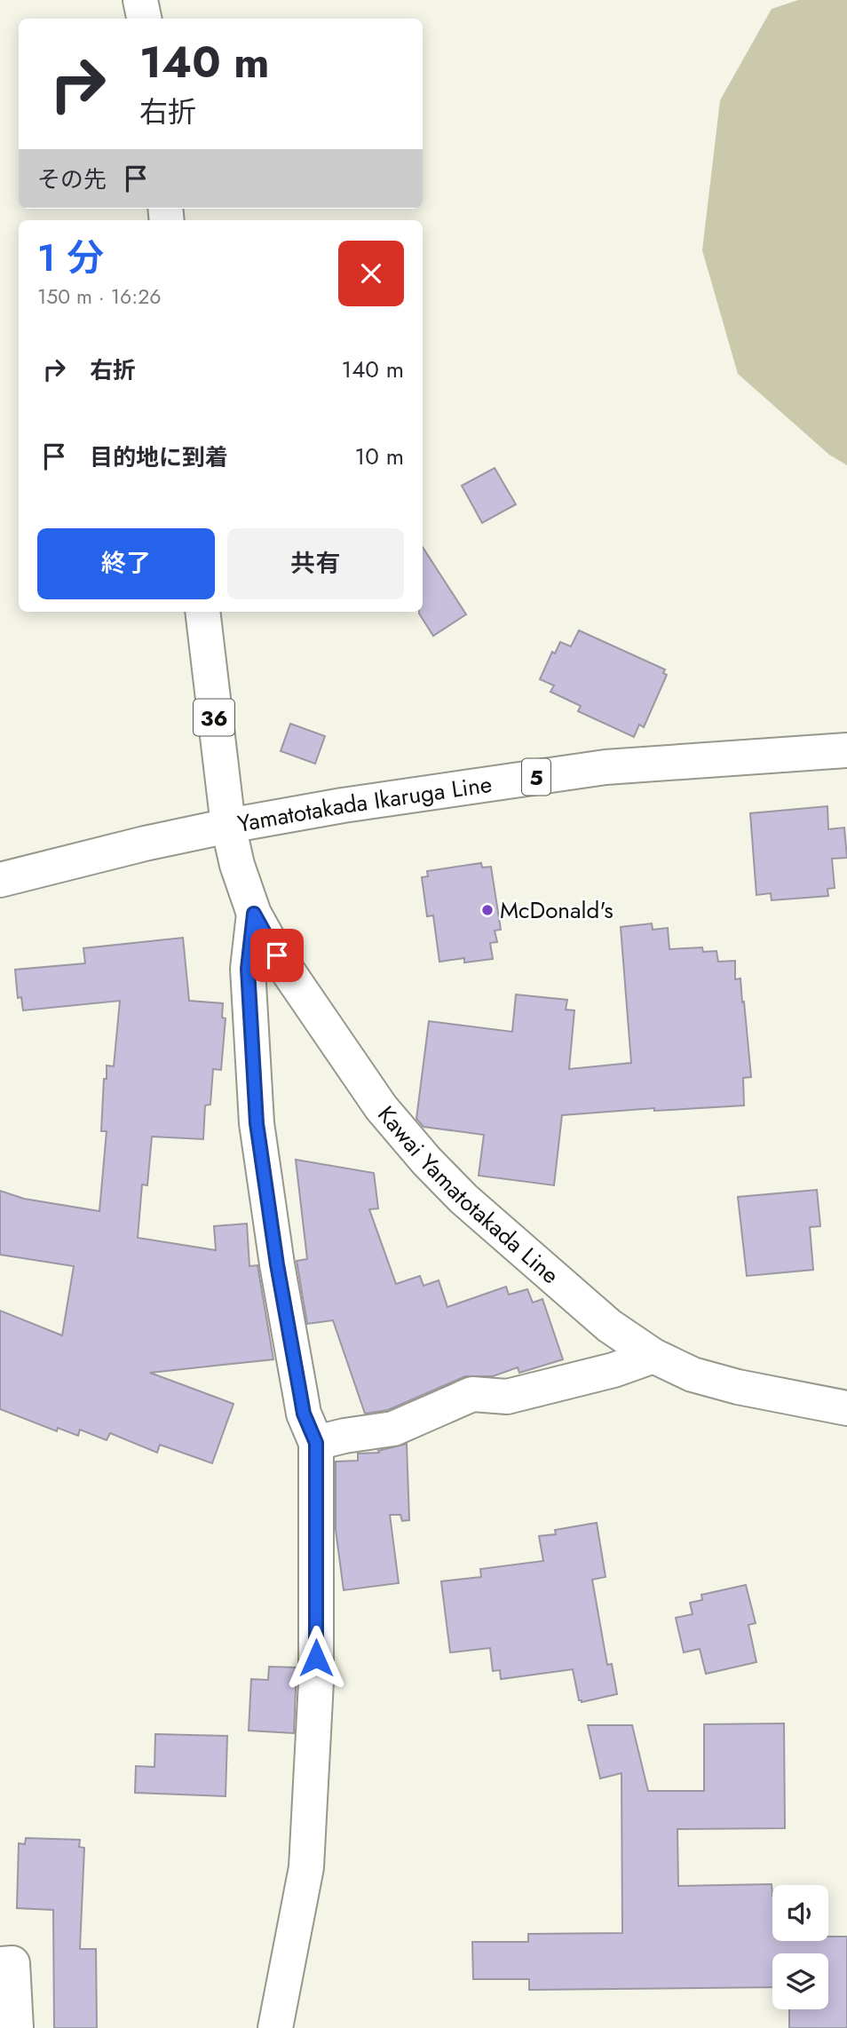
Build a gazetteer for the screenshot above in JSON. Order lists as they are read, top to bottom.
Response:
{
  "streets": {
    "main road": [
      "36",
      "5",
      "Yamatotakada Ikaruga Line",
      "Kawai Yamatotakada Line"
    ]
  },
  "crossings": [
    ["36", "Yamatotakada Ikaruga Line"],
    ["36", "Kawai Yamatotakada Line"],
    ["Yamatotakada Ikaruga Line", "Kawai Yamatotakada Line"]
  ],
  "places": ["McDonald's"],
  "page": {
    "turn": ["140 m", "右折"],
    "then": "その先",
    "heading": ["1 分", "150 m · 16:26"],
    "list": [
      {
        "name": "右折",
        "value": "140 m"
      },
      {
        "name": "目的地に到着",
        "value": "10 m"
      }
    ],
    "buttons": ["終了", "共有"]
  }
}
